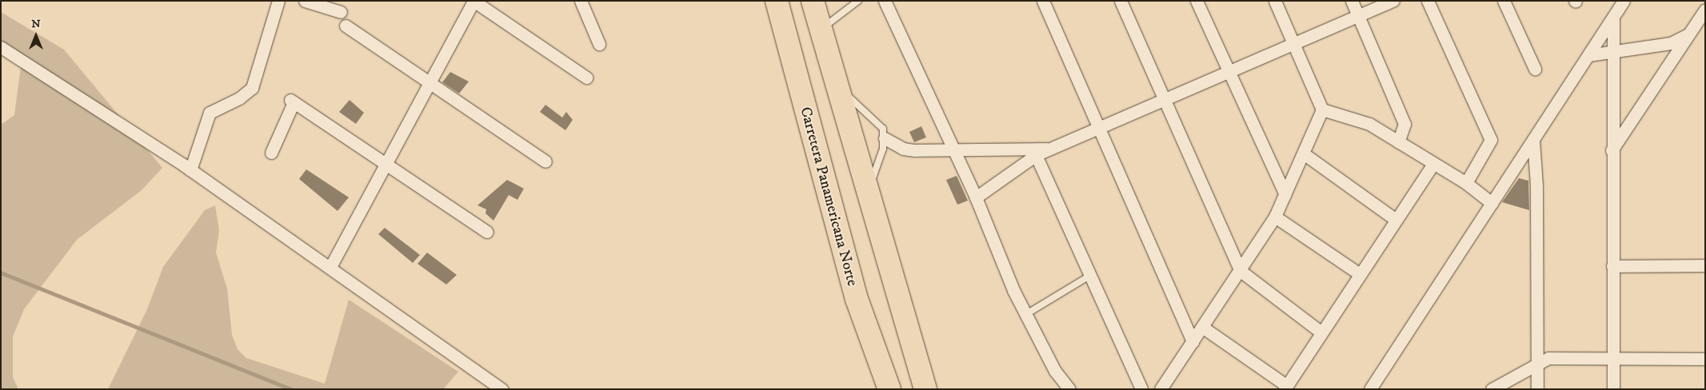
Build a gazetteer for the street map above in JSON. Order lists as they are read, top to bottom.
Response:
{
  "streets": {
    "highway": ["Carretera Panamericana Norte"]
  },
  "north": "top"
}
